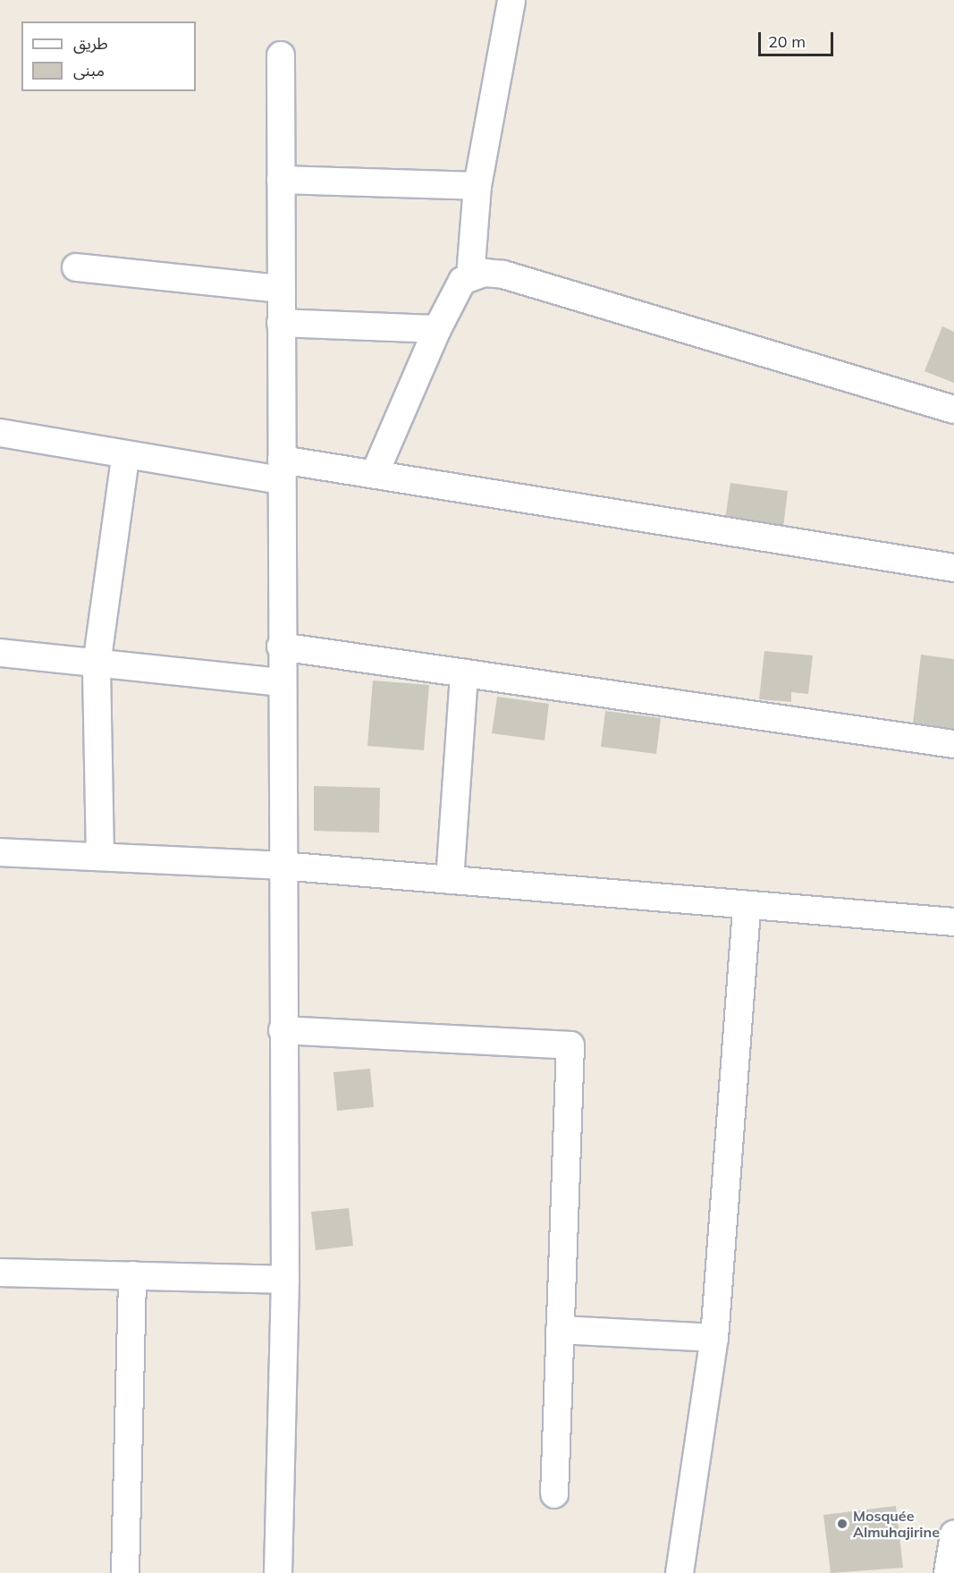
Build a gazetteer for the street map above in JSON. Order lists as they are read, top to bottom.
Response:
{
  "places": ["Mosquée Almuhajirine"],
  "legend": ["طريق", "مبنى"],
  "scale_bar": "20 m"
}
